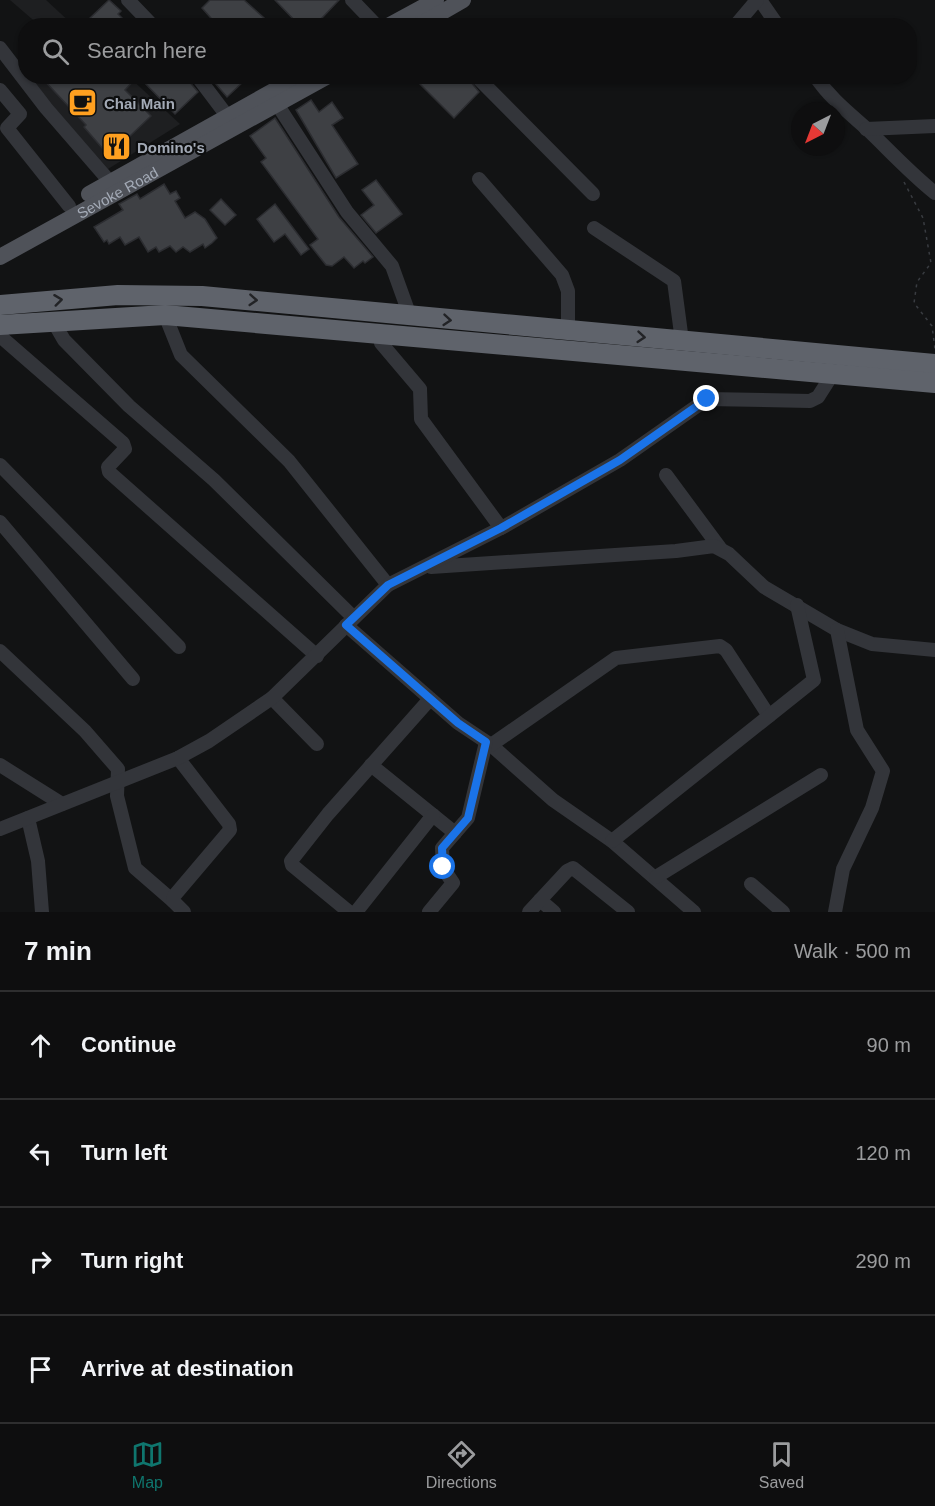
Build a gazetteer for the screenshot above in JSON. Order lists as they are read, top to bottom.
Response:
{
  "streets": {
    "main road": ["Sevoke Road"]
  },
  "places": {
    "cafe": ["Chai Main"],
    "restaurant": ["Domino's"]
  },
  "north": "bottom left",
  "page": {
    "search": "Search here",
    "heading": ["7 min", "Walk · 500 m"],
    "list": [
      ["Continue", "90 m"],
      ["Turn left", "120 m"],
      ["Turn right", "290 m"],
      "Arrive at destination"
    ],
    "nav": ["Map", "Directions", "Saved"]
  }
}
